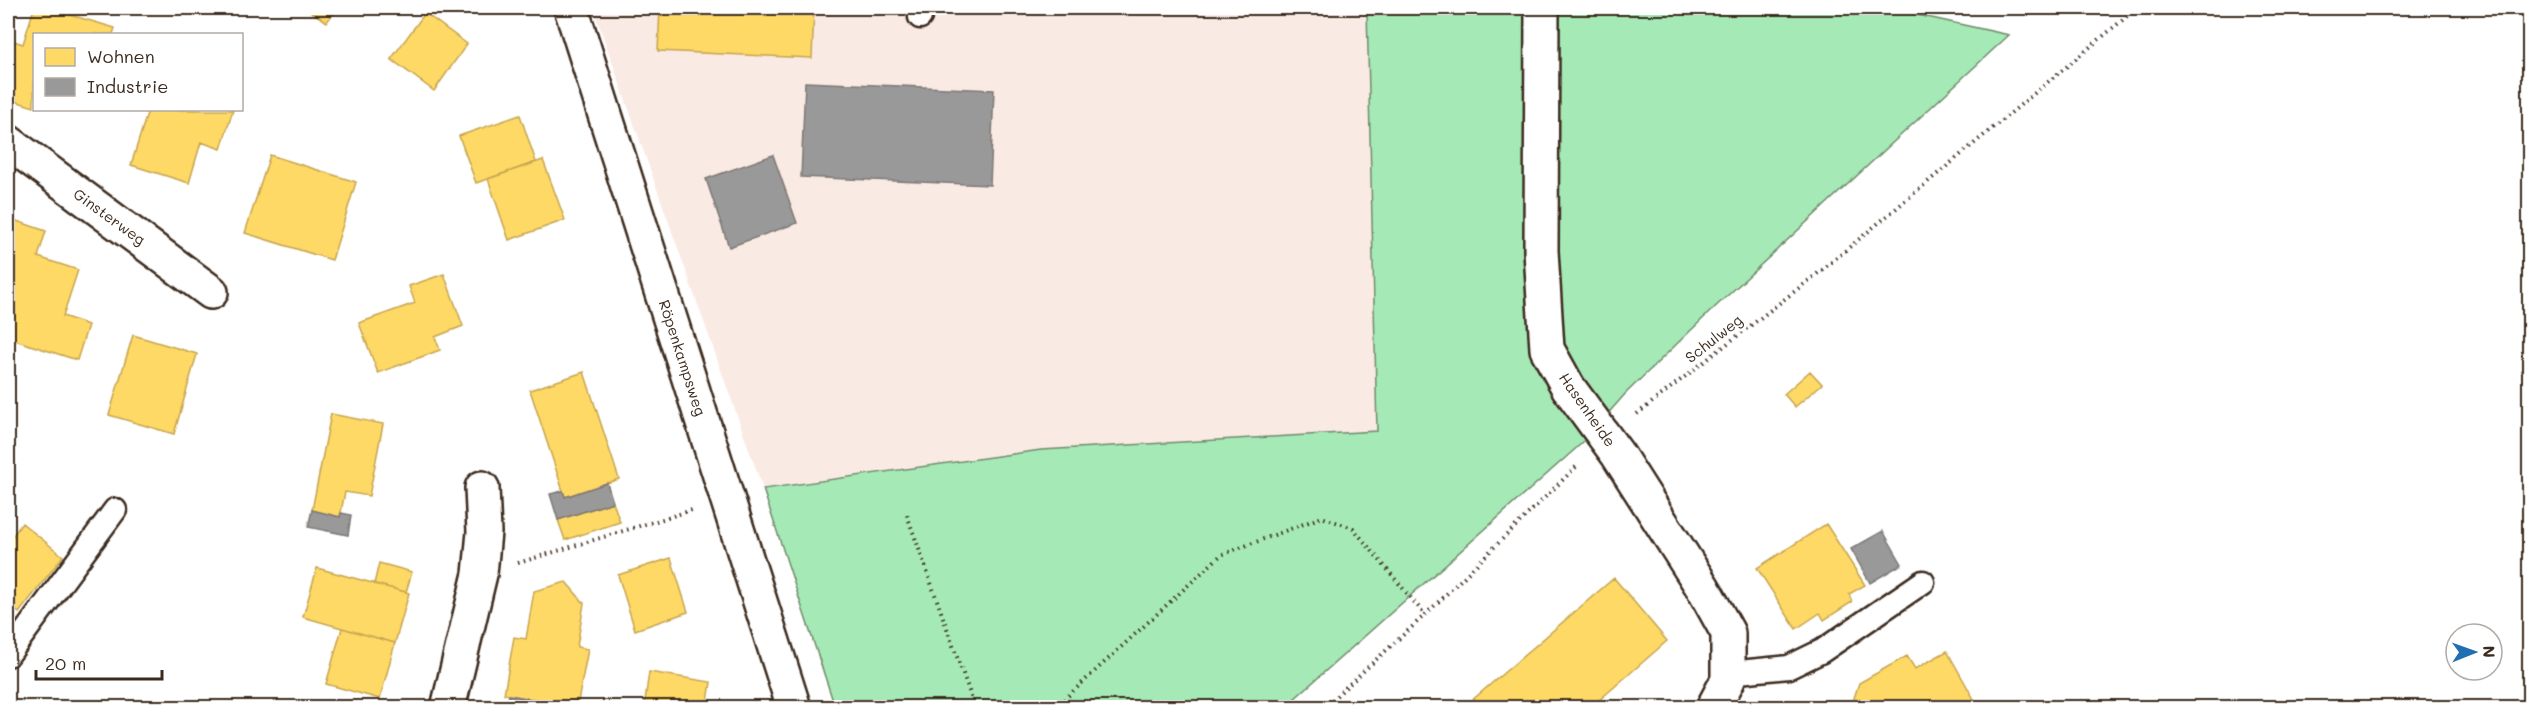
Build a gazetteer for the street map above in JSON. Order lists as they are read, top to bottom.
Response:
{
  "streets": {
    "street": ["Ginsterweg", "Röpenkampsweg", "Hasenheide"],
    "path": ["Schulweg"]
  },
  "crossings": [
    ["Schulweg", "Hasenheide"]
  ],
  "legend": ["Wohnen", "Industrie"],
  "scale_bar": "20 m",
  "north": "right"
}
